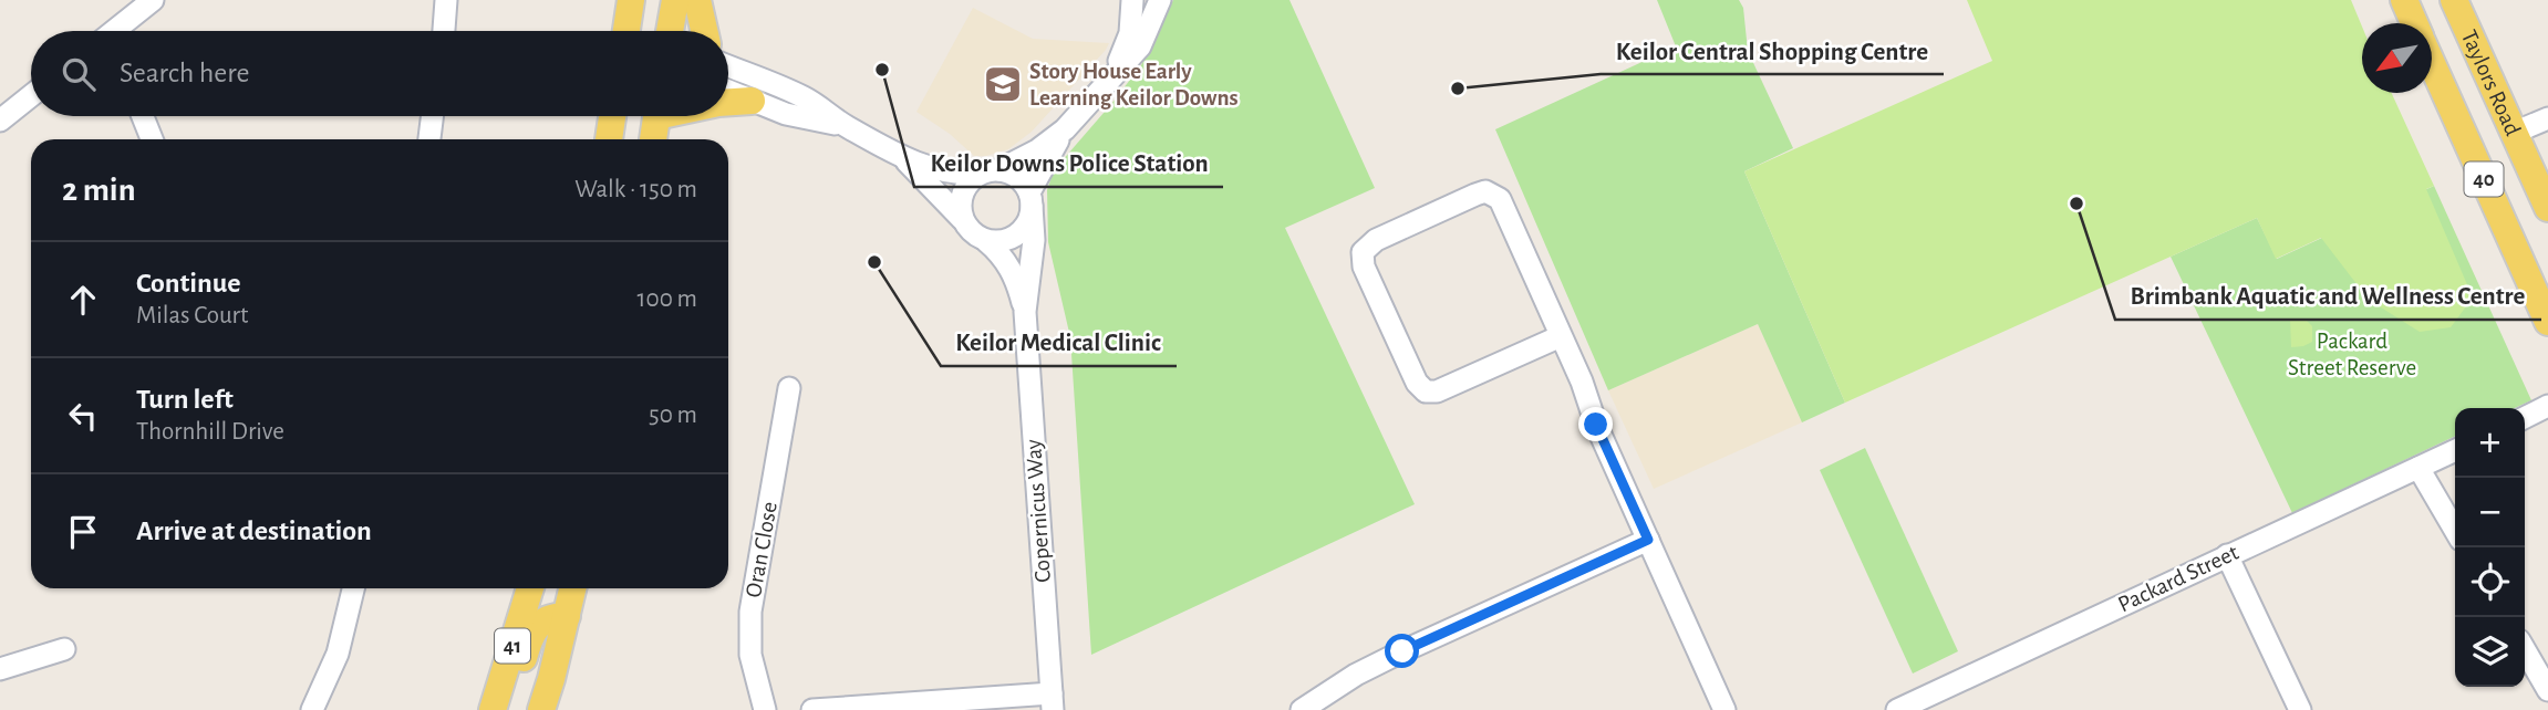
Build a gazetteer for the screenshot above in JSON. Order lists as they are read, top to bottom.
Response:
{
  "streets": {
    "main road": ["Taylors Road", "40", "41"],
    "street": ["Copernicus Way", "Oran Close", "Packard Street"]
  },
  "parks": ["Packard Street Reserve"],
  "places": {
    "other": [
      "Keilor Downs Police Station",
      "Keilor Central Shopping Centre",
      "Brimbank Aquatic and Wellness Centre",
      "Keilor Medical Clinic"
    ],
    "school or university": ["Story House Early Learning Keilor Downs"]
  },
  "north": "bottom left",
  "page": {
    "search": "Search here",
    "heading": ["2 min", "Walk · 150 m"],
    "list": [
      ["Continue", "Milas Court", "100 m"],
      ["Turn left", "Thornhill Drive", "50 m"],
      "Arrive at destination"
    ],
    "map_buttons": ["+", "−"]
  }
}
